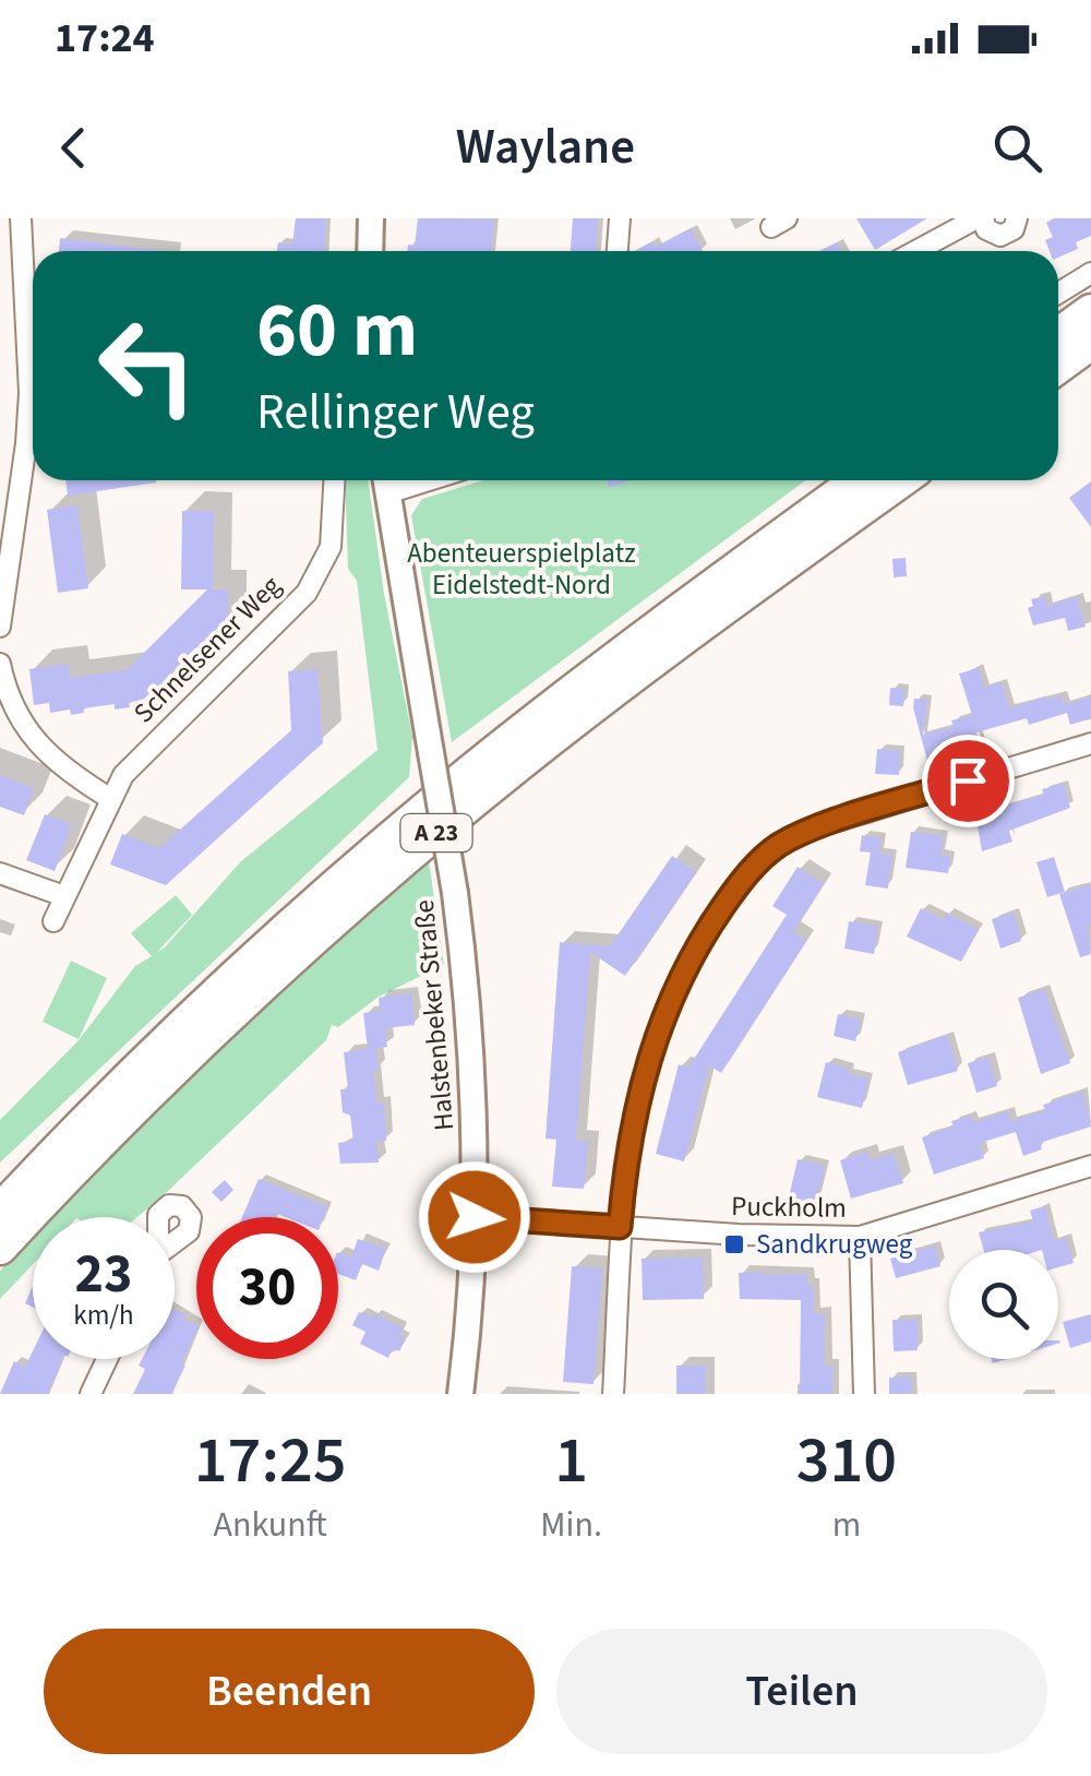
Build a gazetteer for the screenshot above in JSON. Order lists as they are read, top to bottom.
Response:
{
  "streets": {
    "highway": ["A 23"],
    "street": ["Schnelsener Weg", "Halstenbeker Straße", "Puckholm"]
  },
  "crossings": [
    ["Halstenbeker Straße", "Puckholm"]
  ],
  "parks": ["Abenteuerspielplatz Eidelstedt-Nord"],
  "places": {
    "transit": ["Sandkrugweg"]
  },
  "page": {
    "status": "17:24",
    "header": "Waylane",
    "turn": ["60 m", "Rellinger Weg"],
    "speed": "23 km/h",
    "limit": "30",
    "eta": [
      "17:25",
      "Ankunft",
      "1",
      "Min.",
      "310",
      "m"
    ],
    "buttons": ["Beenden", "Teilen"]
  }
}
